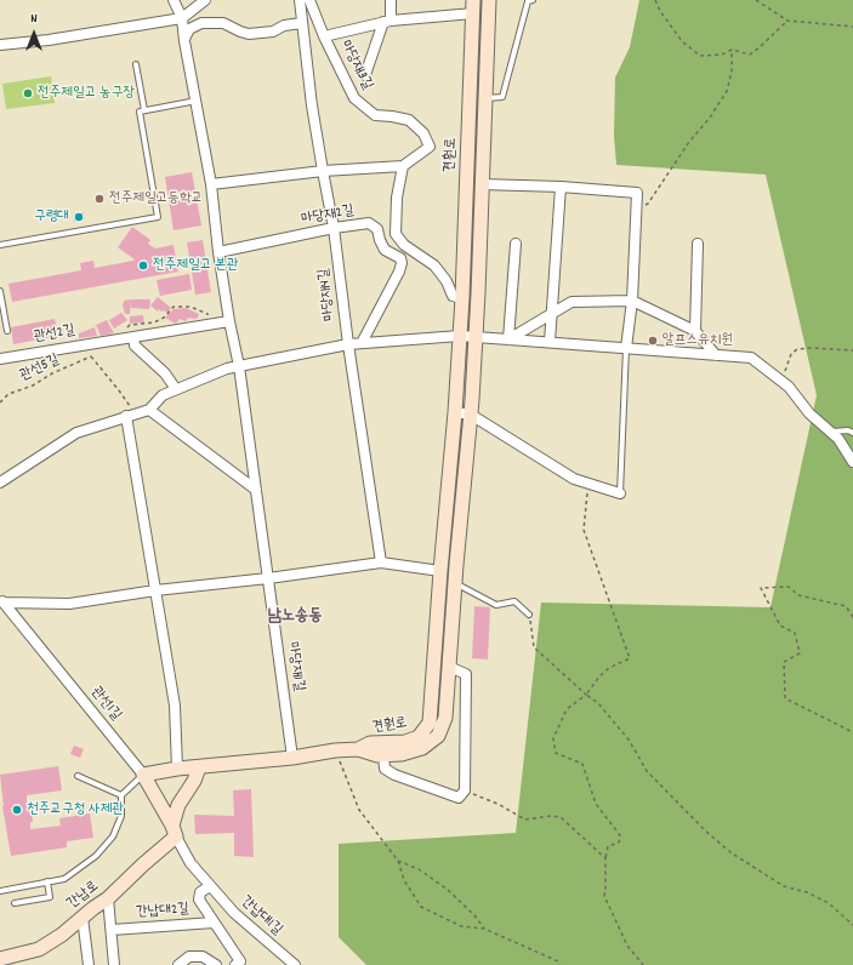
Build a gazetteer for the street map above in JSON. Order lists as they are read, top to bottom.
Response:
{
  "streets": {
    "street": [
      "마당재3길",
      "견훤로",
      "마당재2길",
      "마당재4길",
      "관선2길",
      "마당재1길",
      "관선1길",
      "간납로",
      "간납대2길",
      "간납대1길"
    ],
    "path": ["관선5길"]
  },
  "crossings": [
    ["마당재2길", "마당재4길"],
    ["관선1길", "간납로"],
    ["관선1길", "간납대1길"],
    ["간납로", "간납대1길"]
  ],
  "districts": ["남노송동"],
  "places": [
    "전주제일고 농구장",
    "전주제일고등학교",
    "구령대",
    "전주제일고 본관",
    "알프스유치원",
    "천주교구청 사제관"
  ],
  "north": "top"
}
